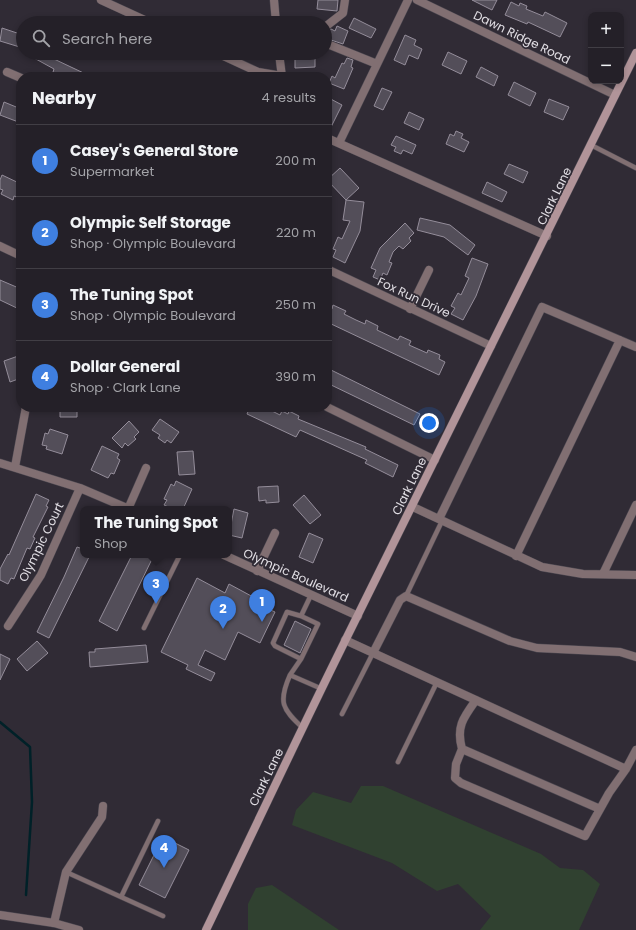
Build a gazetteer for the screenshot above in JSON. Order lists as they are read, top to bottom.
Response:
{
  "streets": {
    "main road": ["Clark Lane"],
    "street": [
      "Dawn Ridge Road",
      "Fox Run Drive",
      "Olympic Court",
      "Olympic Boulevard"
    ]
  },
  "crossings": [
    ["Dawn Ridge Road", "Clark Lane"],
    ["Clark Lane", "Fox Run Drive"],
    ["Clark Lane", "Olympic Boulevard"]
  ],
  "page": {
    "map_buttons": ["+", "−"],
    "search": "Search here",
    "heading": ["Nearby", "4 results"],
    "list": [
      {
        "mark": "1",
        "name": "Casey's General Store",
        "note": "Supermarket",
        "value": "200 m"
      },
      {
        "mark": "2",
        "name": "Olympic Self Storage",
        "note": "Shop · Olympic Boulevard",
        "value": "220 m"
      },
      {
        "mark": "3",
        "name": "The Tuning Spot",
        "note": "Shop · Olympic Boulevard",
        "value": "250 m"
      },
      {
        "mark": "4",
        "name": "Dollar General",
        "note": "Shop · Clark Lane",
        "value": "390 m"
      }
    ],
    "popup": ["The Tuning Spot", "Shop"],
    "pins": [
      "3",
      "1",
      "2",
      "4"
    ]
  }
}
